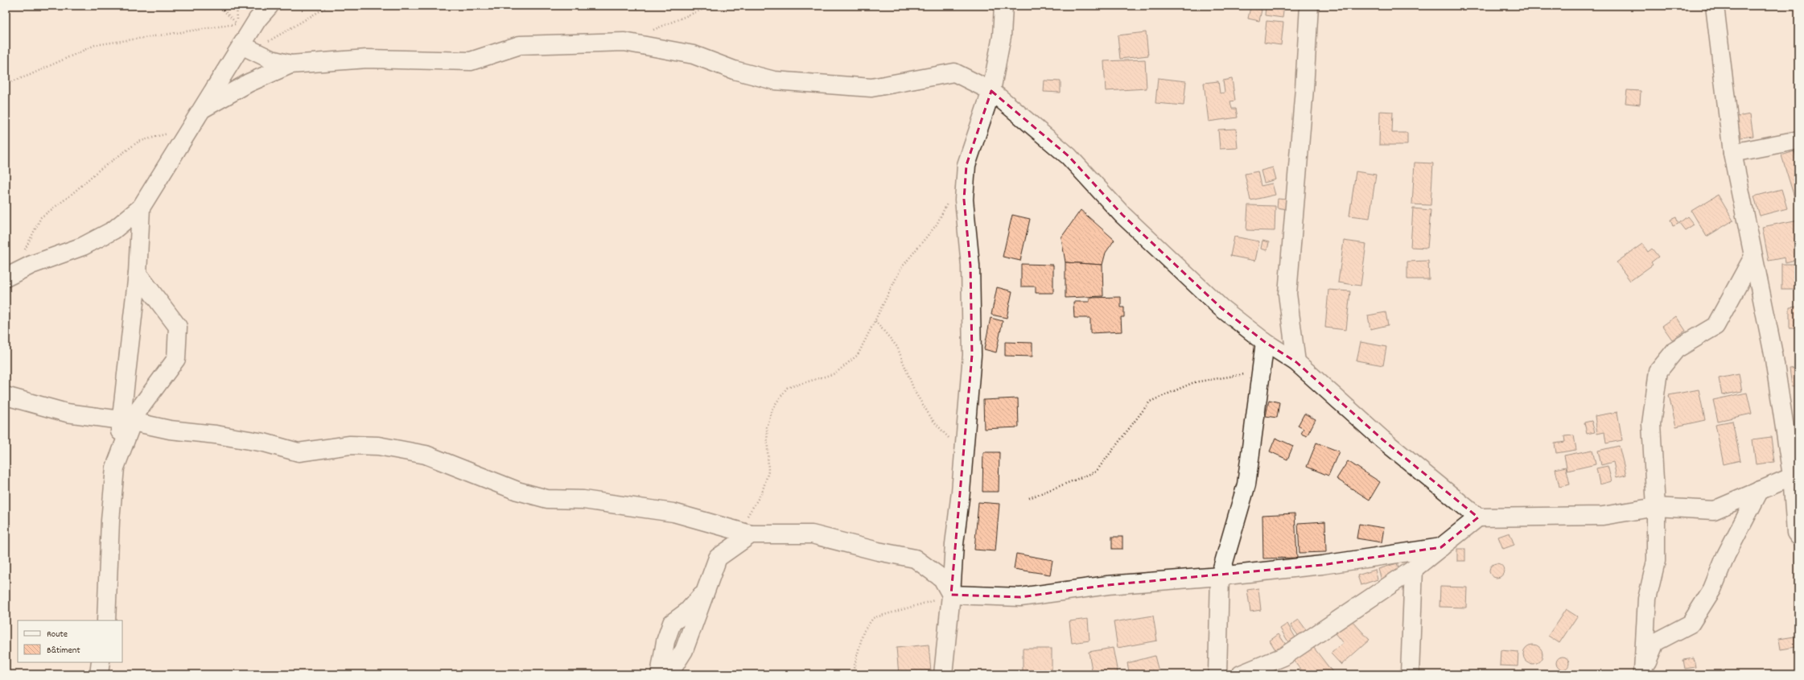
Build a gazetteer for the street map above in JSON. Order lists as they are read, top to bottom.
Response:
{
  "legend": ["Route", "Bâtiment"]
}
